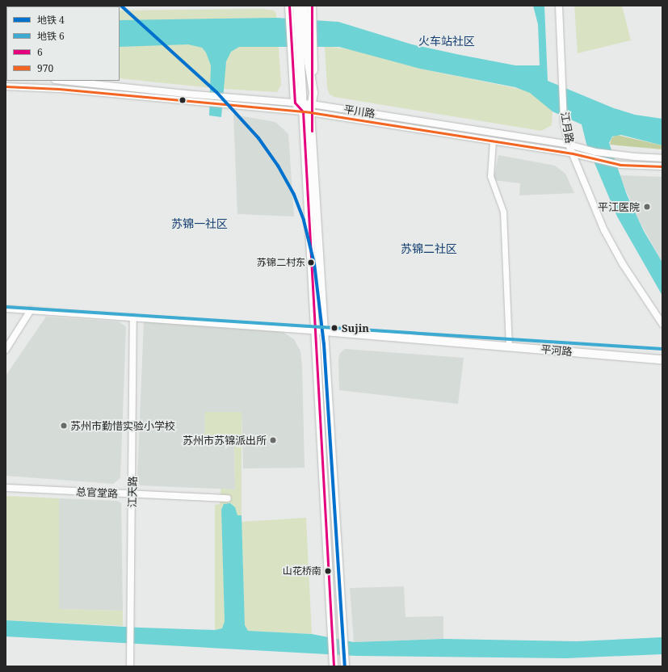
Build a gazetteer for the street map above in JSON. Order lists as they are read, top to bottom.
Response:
{
  "streets": {
    "main road": ["平河路"],
    "street": [
      "平川路",
      "江月路",
      "江天路",
      "总官堂路"
    ]
  },
  "crossings": [
    ["平川路", "江月路"],
    ["平河路", "江天路"],
    ["江天路", "总官堂路"]
  ],
  "districts": ["火车站社区", "苏锦一社区", "苏锦二社区"],
  "places": [
    "平江医院",
    "苏锦二村东",
    "Sujin",
    "苏州市勤惜实验小学校",
    "苏州市苏锦派出所",
    "山花桥南"
  ],
  "lines": [
    "metro line 4",
    "transit line 6",
    "transit line 970",
    "metro line 6"
  ],
  "legend": [
    "地铁 4",
    "地铁 6",
    "6",
    "970"
  ]
}
